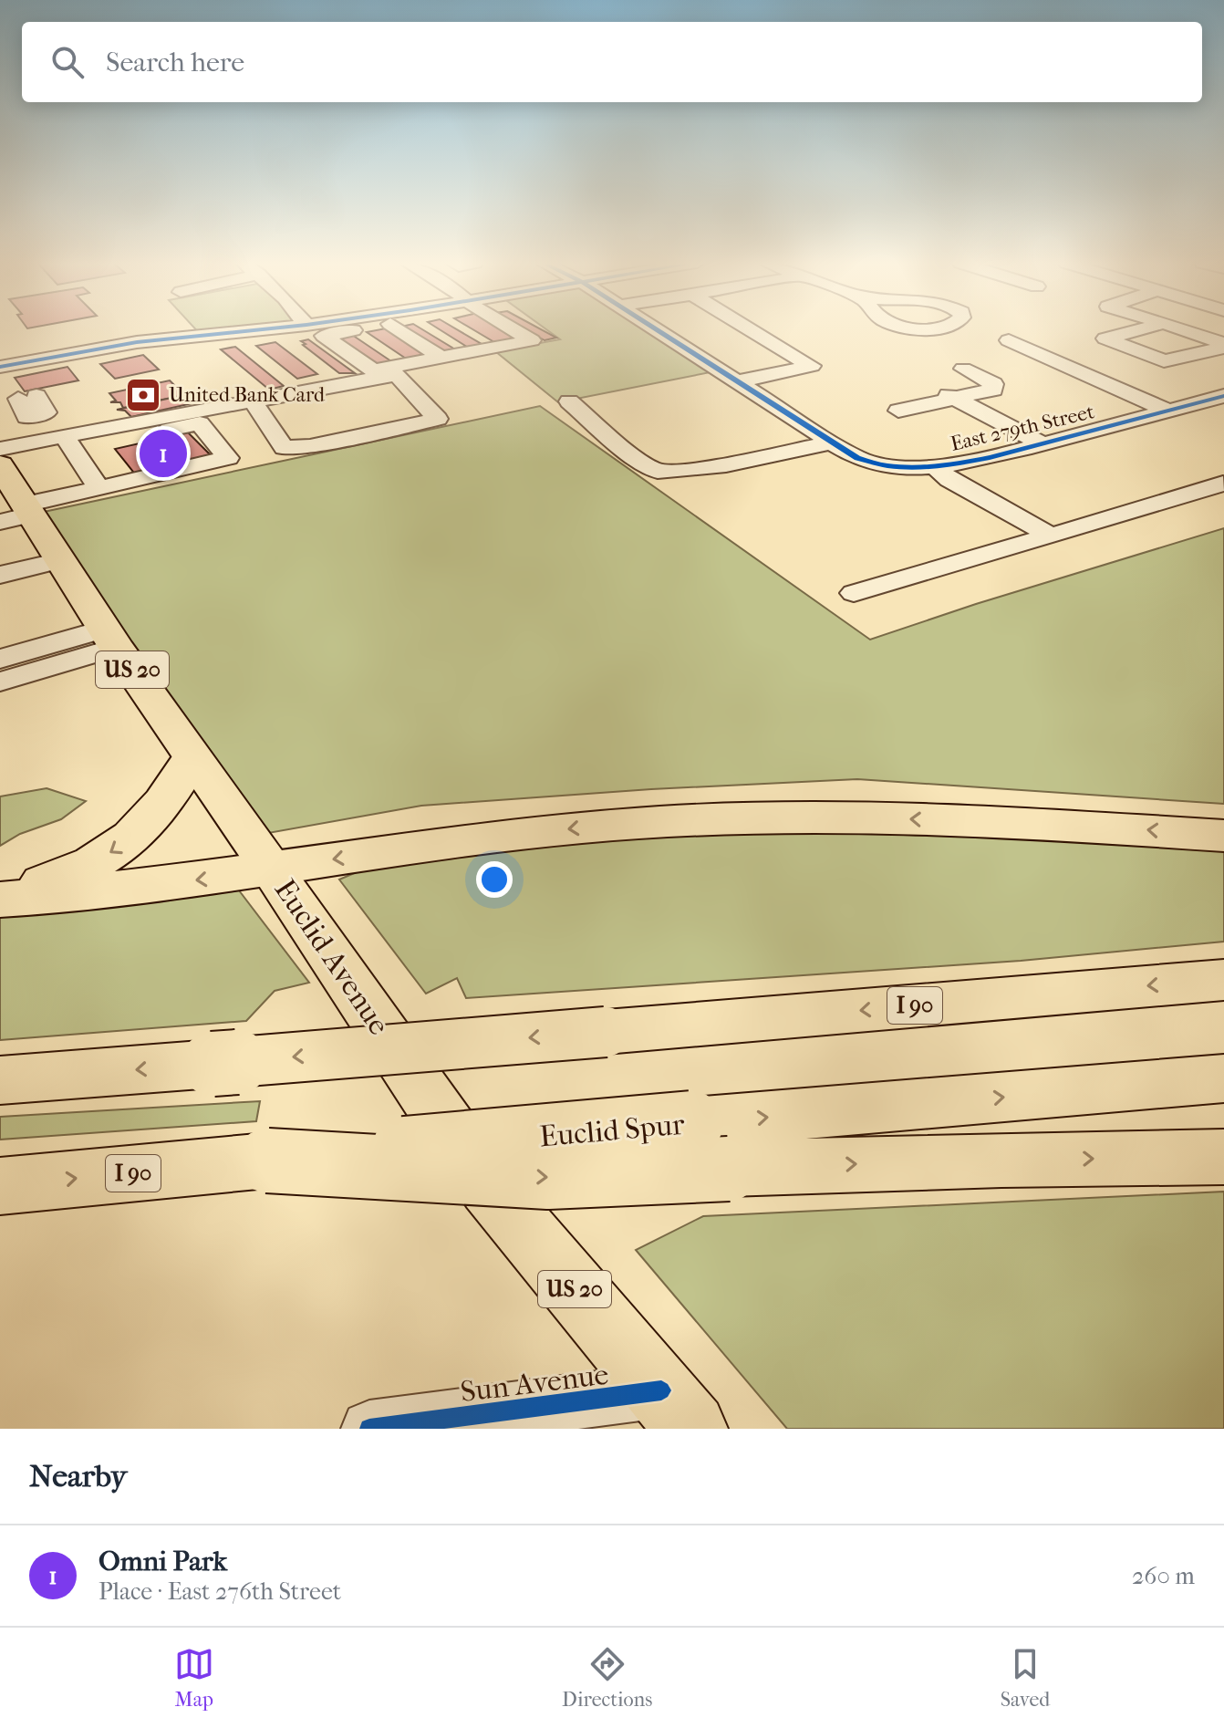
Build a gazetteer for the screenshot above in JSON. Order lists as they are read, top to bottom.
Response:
{
  "streets": {
    "main road": [
      "US 20",
      "Euclid Avenue",
      "I 90",
      "Euclid Spur"
    ],
    "street": ["East 279th Street", "Sun Avenue"]
  },
  "crossings": [
    ["Euclid Avenue", "Sun Avenue"]
  ],
  "places": {
    "bank": ["United Bank Card"]
  },
  "page": {
    "search": "Search here",
    "pins": "1",
    "heading": "Nearby",
    "list": [
      {
        "mark": "1",
        "name": "Omni Park",
        "note": "Place · East 276th Street",
        "value": "260 m"
      }
    ],
    "nav": ["Map", "Directions", "Saved"]
  }
}
